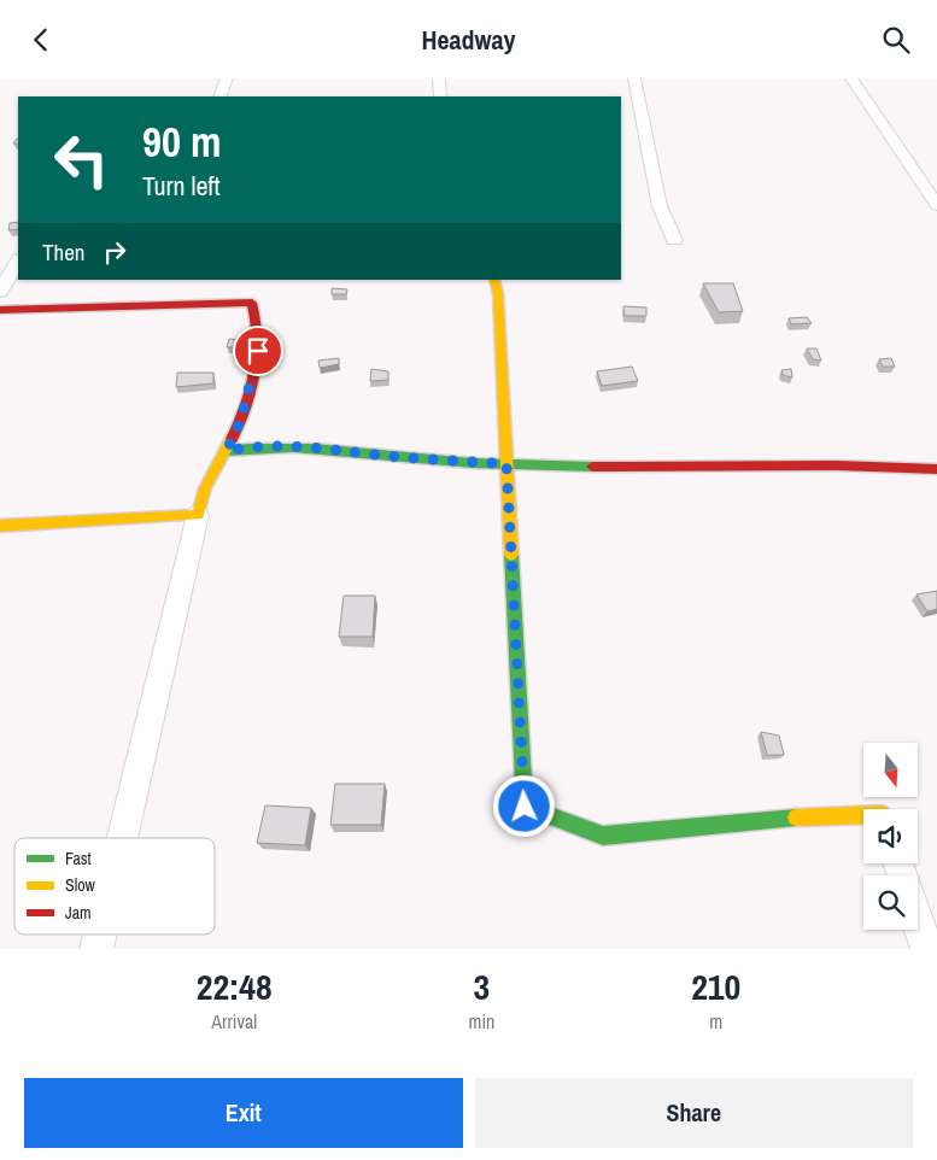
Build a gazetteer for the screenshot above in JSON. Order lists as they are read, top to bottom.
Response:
{
  "legend": ["Fast", "Slow", "Jam"],
  "north": "bottom",
  "page": {
    "header": "Headway",
    "turn": ["90 m", "Turn left"],
    "then": "Then",
    "eta": [
      "22:48",
      "Arrival",
      "3",
      "min",
      "210",
      "m"
    ],
    "buttons": ["Exit", "Share"]
  }
}
